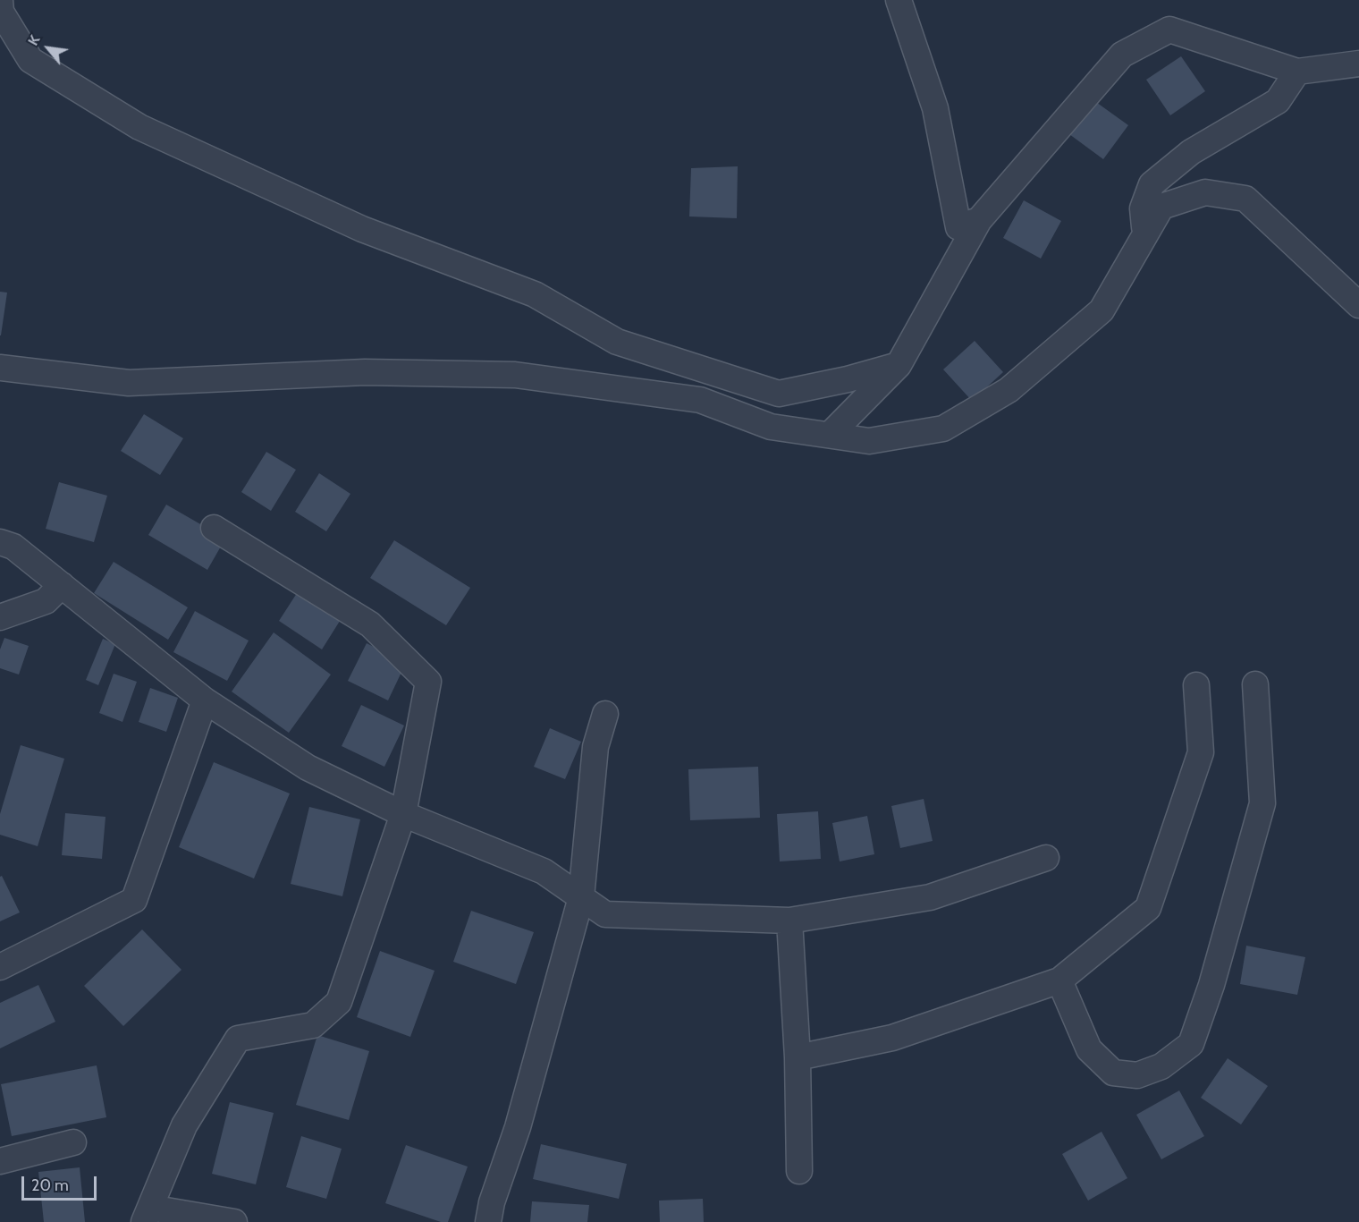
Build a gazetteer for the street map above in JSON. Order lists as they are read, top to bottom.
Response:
{
  "scale_bar": "20 m",
  "north": "top left"
}
